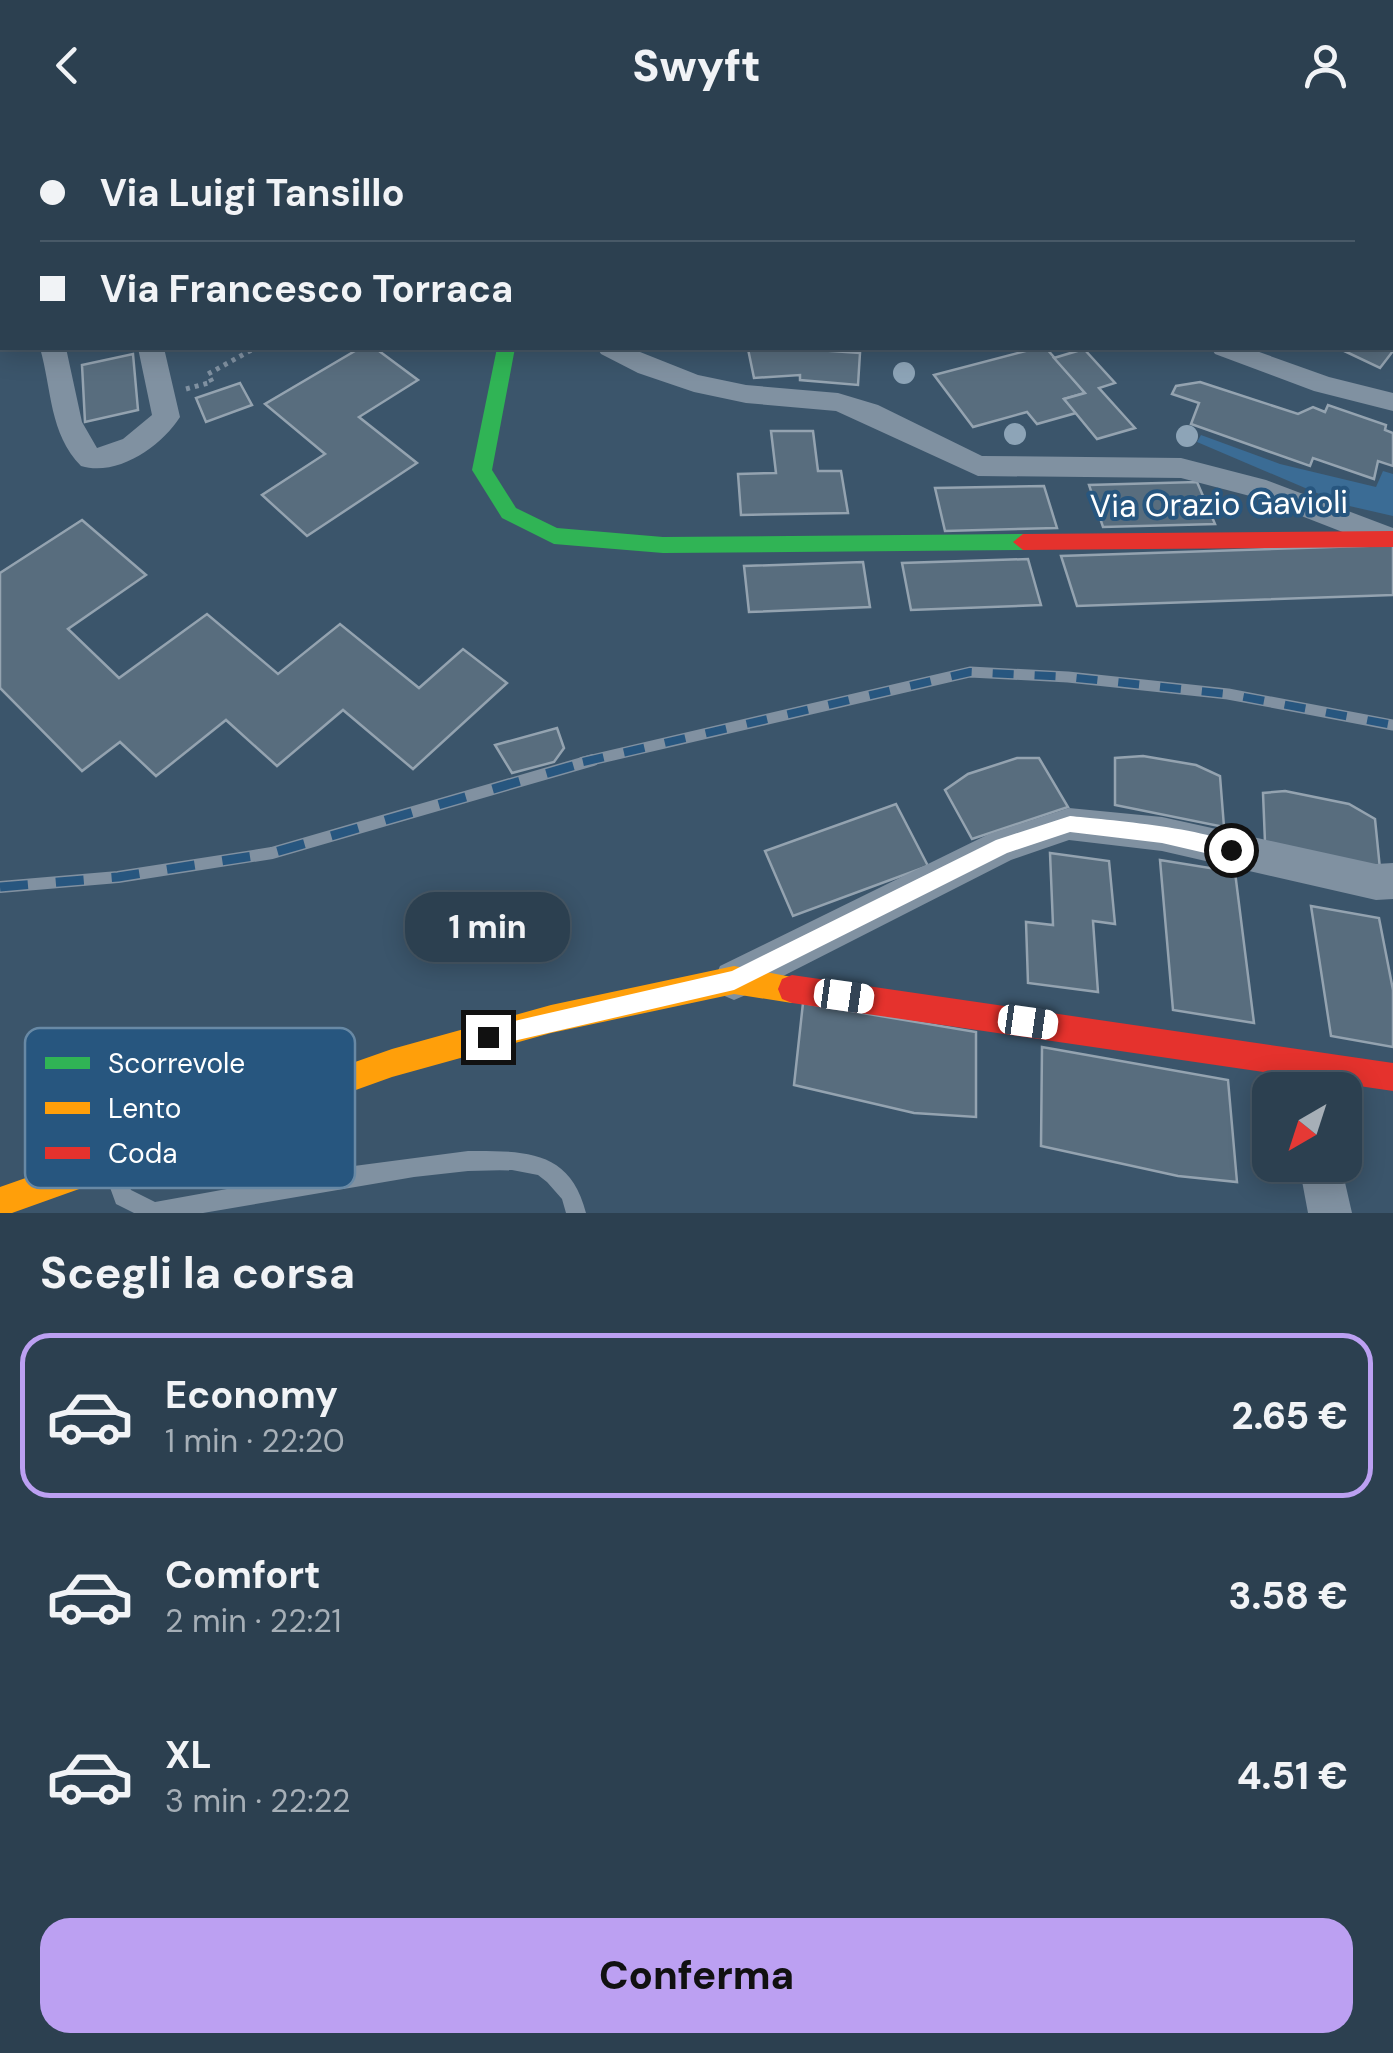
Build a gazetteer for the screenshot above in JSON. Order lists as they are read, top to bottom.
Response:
{
  "streets": {
    "street": ["Via Orazio Gavioli"]
  },
  "legend": ["Scorrevole", "Lento", "Coda"],
  "north": "bottom left",
  "page": {
    "header": "Swyft",
    "banner": ["Via Luigi Tansillo", "Via Francesco Torraca"],
    "bubble": "1 min",
    "heading": "Scegli la corsa",
    "list": [
      {
        "name": "Economy",
        "note": "1 min · 22:20",
        "value": "2.65 €"
      },
      {
        "name": "Comfort",
        "note": "2 min · 22:21",
        "value": "3.58 €"
      },
      {
        "name": "XL",
        "note": "3 min · 22:22",
        "value": "4.51 €"
      }
    ],
    "buttons": "Conferma"
  }
}
